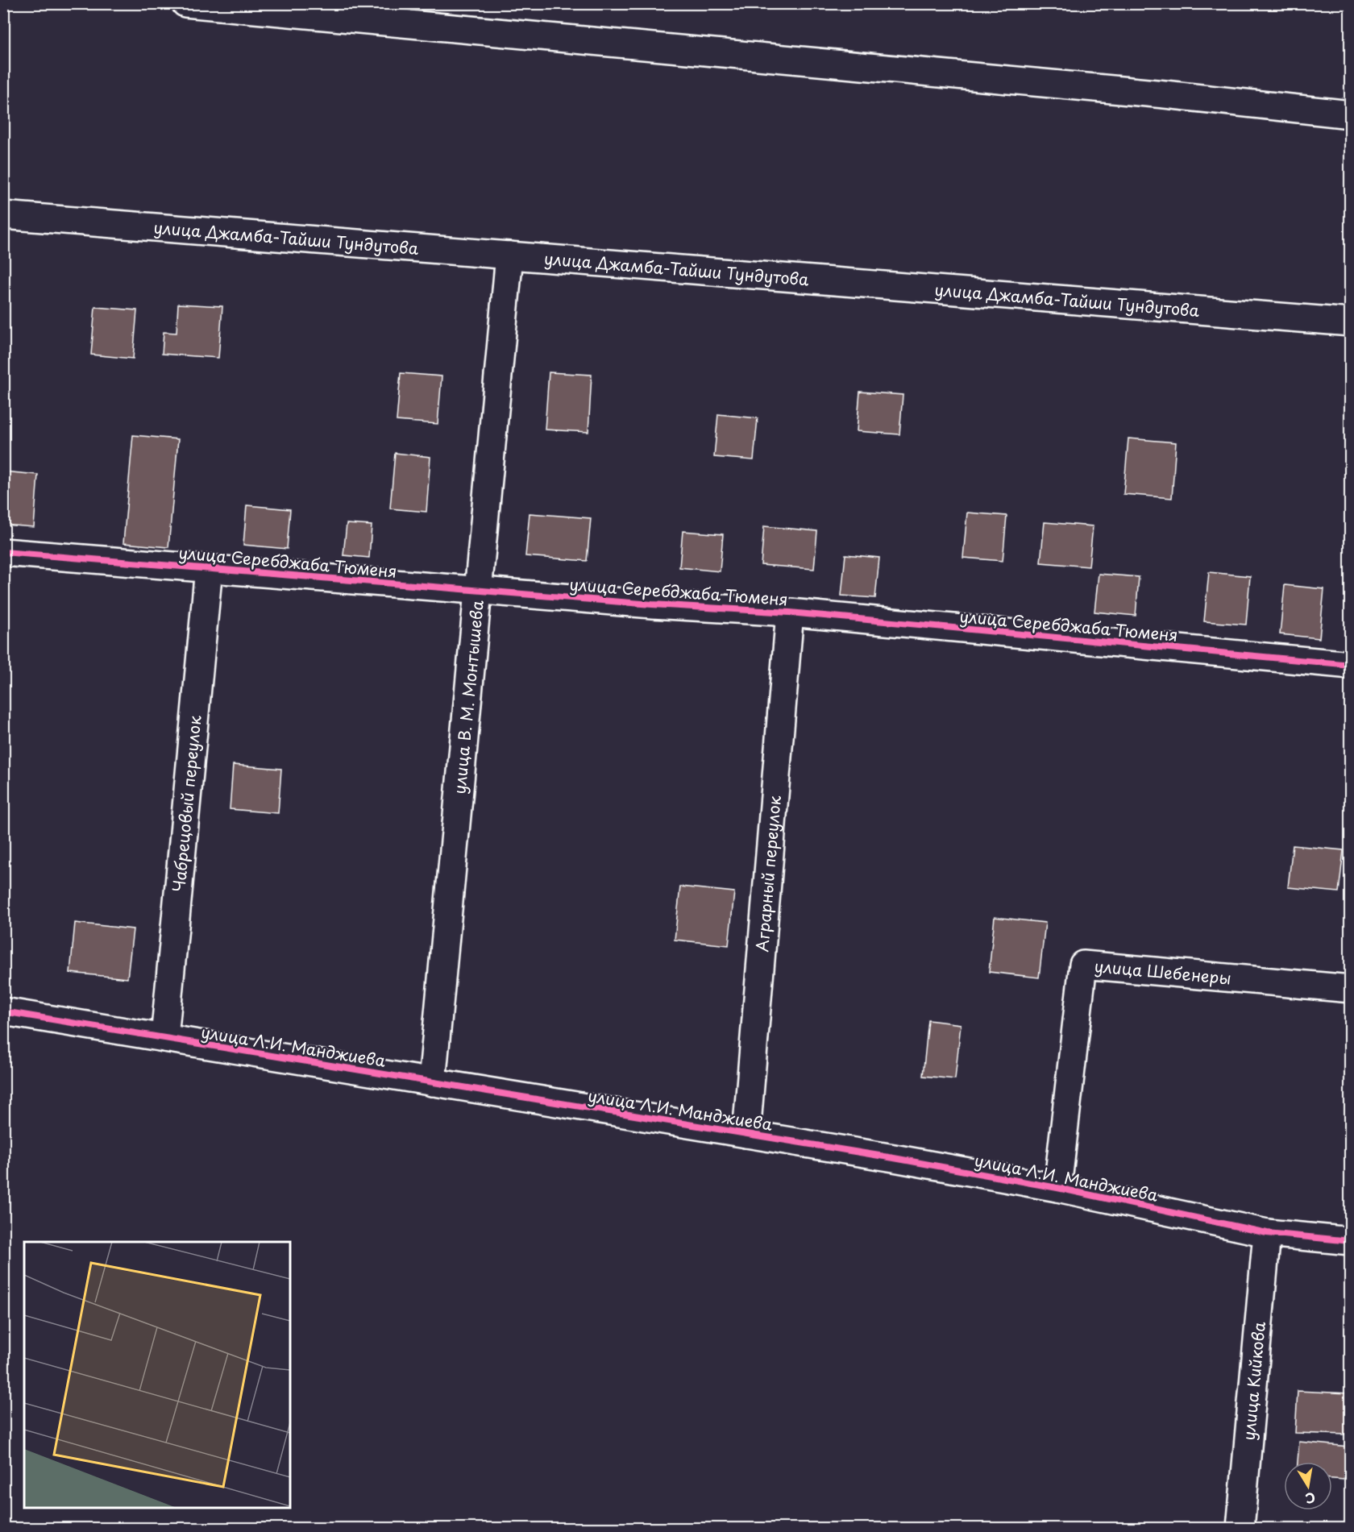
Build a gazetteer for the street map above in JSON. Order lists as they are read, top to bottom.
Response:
{
  "streets": {
    "main road": [
      "улица Джамба-Тайши Тундутова",
      "улица Серебджаба Тюменя",
      "улица В. М. Монтышева",
      "Чабрецовый переулок",
      "Аграрный переулок",
      "улица Шебенеры",
      "улица Л.И. Манджиева",
      "улица Кийкова"
    ]
  },
  "crossings": [
    ["улица Джамба-Тайши Тундутова", "улица В. М. Монтышева"],
    ["улица Серебджаба Тюменя", "улица В. М. Монтышева"],
    ["улица Серебджаба Тюменя", "Чабрецовый переулок"],
    ["улица Серебджаба Тюменя", "Аграрный переулок"],
    ["улица В. М. Монтышева", "улица Л.И. Манджиева"],
    ["Чабрецовый переулок", "улица Л.И. Манджиева"],
    ["Аграрный переулок", "улица Л.И. Манджиева"],
    ["улица Шебенеры", "улица Л.И. Манджиева"],
    ["улица Л.И. Манджиева", "улица Кийкова"]
  ],
  "north": "bottom"
}
